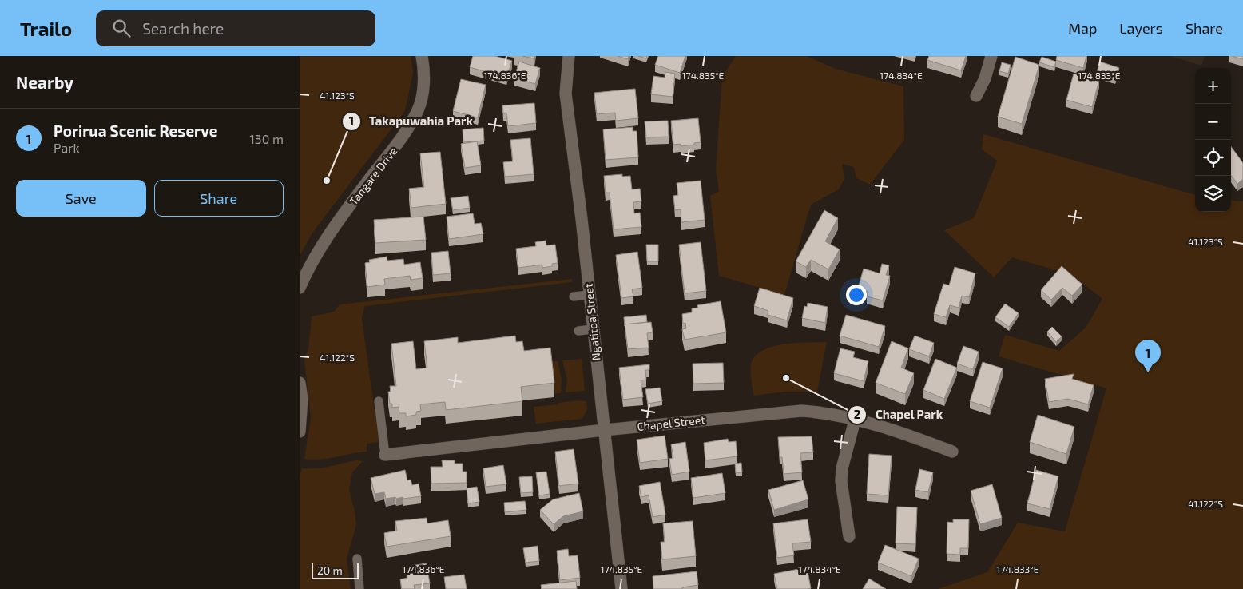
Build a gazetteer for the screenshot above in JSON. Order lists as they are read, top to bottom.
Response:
{
  "streets": {
    "street": ["Tangare Drive", "Ngatitoa Street", "Chapel Street"]
  },
  "crossings": [
    ["Ngatitoa Street", "Chapel Street"]
  ],
  "places": ["Takapuwahia Park", "Chapel Park"],
  "scale_bar": "20 m",
  "page": {
    "header": "Trailo",
    "search": "Search here",
    "nav": ["Map", "Layers", "Share"],
    "heading": "Nearby",
    "map_buttons": ["+", "−"],
    "list": [
      {
        "mark": "1",
        "name": "Porirua Scenic Reserve",
        "note": "Park",
        "value": "130 m"
      }
    ],
    "buttons": ["Save", "Share"],
    "pins": "1",
    "scale": "20 m"
  },
  "coordinates": [
    "174.836°E",
    "174.835°E",
    "174.834°E",
    "174.833°E",
    "41.123°S",
    "41.122°S"
  ]
}
